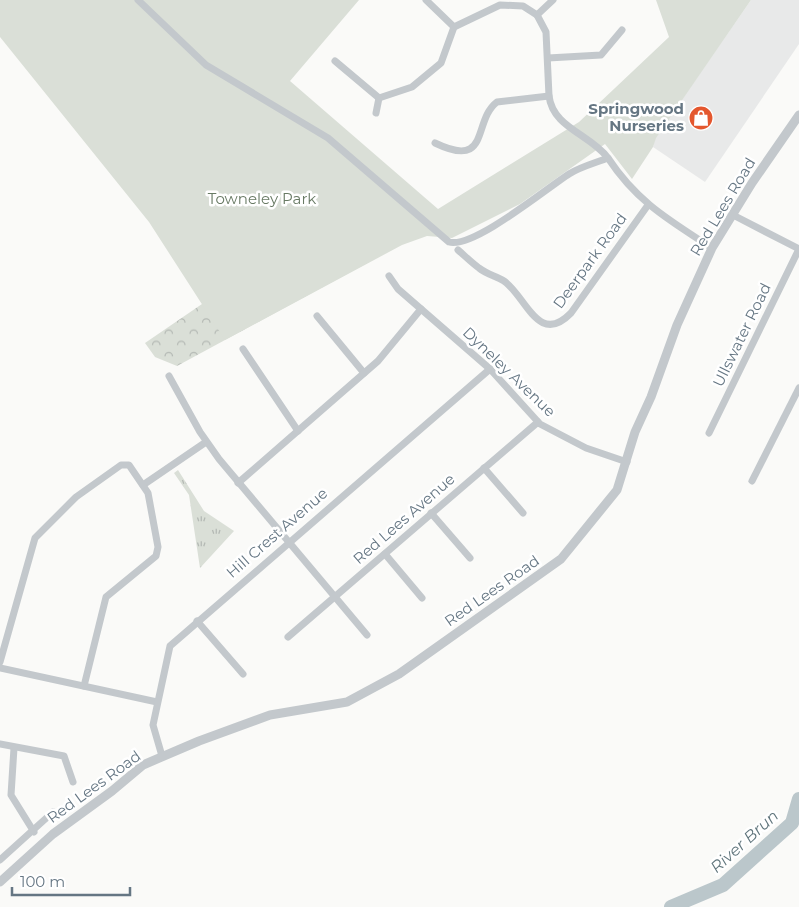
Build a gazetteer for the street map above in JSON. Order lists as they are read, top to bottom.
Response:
{
  "streets": {
    "street": [
      "Red Lees Road",
      "Deerpark Road",
      "Ullswater Road",
      "Dyneley Avenue",
      "Red Lees Avenue",
      "Hill Crest Avenue"
    ]
  },
  "crossings": [
    ["Red Lees Road", "Dyneley Avenue"],
    ["Red Lees Road", "Hill Crest Avenue"],
    ["Dyneley Avenue", "Red Lees Avenue"],
    ["Dyneley Avenue", "Hill Crest Avenue"]
  ],
  "water": ["River Brun"],
  "parks": ["Towneley Park"],
  "places": {
    "shop": ["Springwood Nurseries"]
  },
  "scale_bar": "100 m"
}
